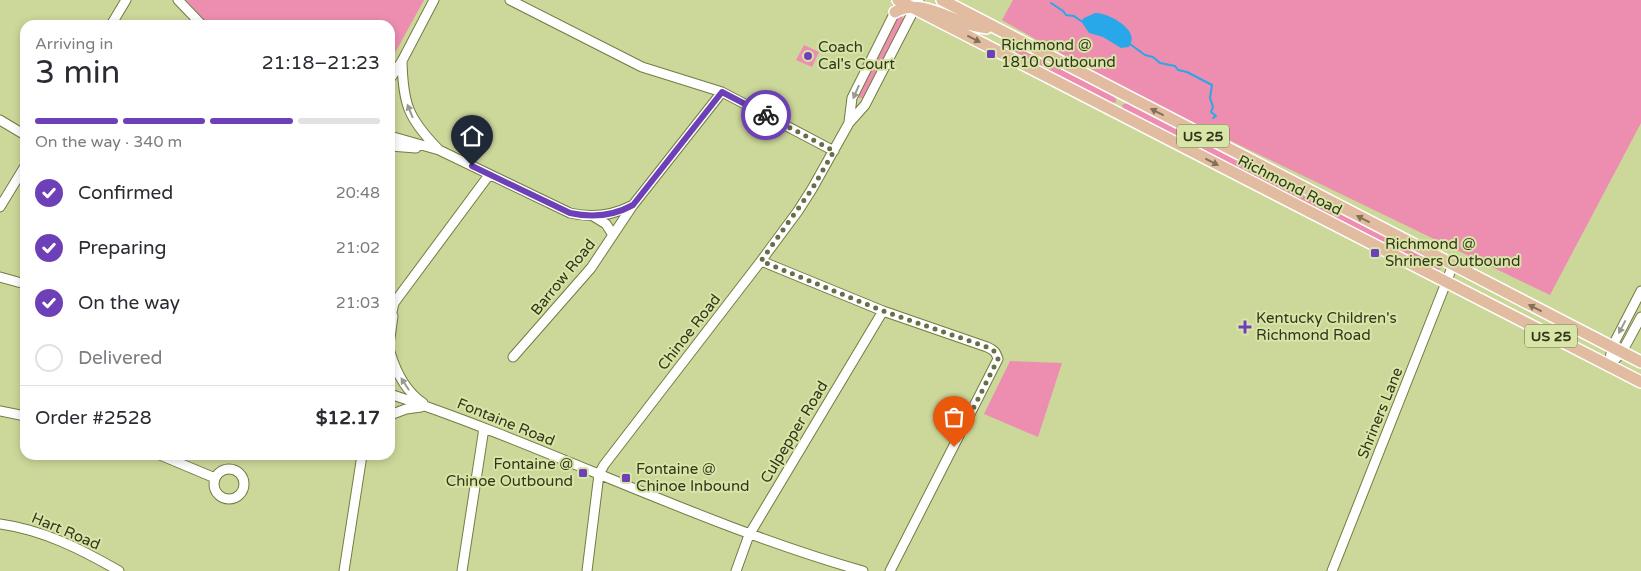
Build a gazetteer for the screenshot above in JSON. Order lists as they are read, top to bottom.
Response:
{
  "streets": {
    "main road": ["US 25", "Richmond Road"],
    "street": [
      "Barrow Road",
      "Chinoe Road",
      "Shriners Lane",
      "Fontaine Road",
      "Culpepper Road",
      "Hart Road"
    ]
  },
  "crossings": [
    ["Richmond Road", "Chinoe Road"],
    ["Richmond Road", "Shriners Lane"],
    ["Chinoe Road", "Fontaine Road"],
    ["Fontaine Road", "Culpepper Road"]
  ],
  "places": {
    "transit": [
      "Richmond @ 1810 Outbound",
      "Richmond @ Shriners Outbound",
      "Fontaine @ Chinoe Outbound",
      "Fontaine @ Chinoe Inbound"
    ],
    "other": ["Coach Cal's Court"],
    "health": ["Kentucky Children's Richmond Road"]
  },
  "page": {
    "heading": ["3 min", "Arriving in", "21:18–21:23"],
    "panel": ["Order #2528", "$12.17"],
    "bar": "On the way · 340 m",
    "list": [
      ["Confirmed", "20:48"],
      ["Preparing", "21:02"],
      ["On the way", "21:03"],
      "Delivered"
    ]
  }
}
